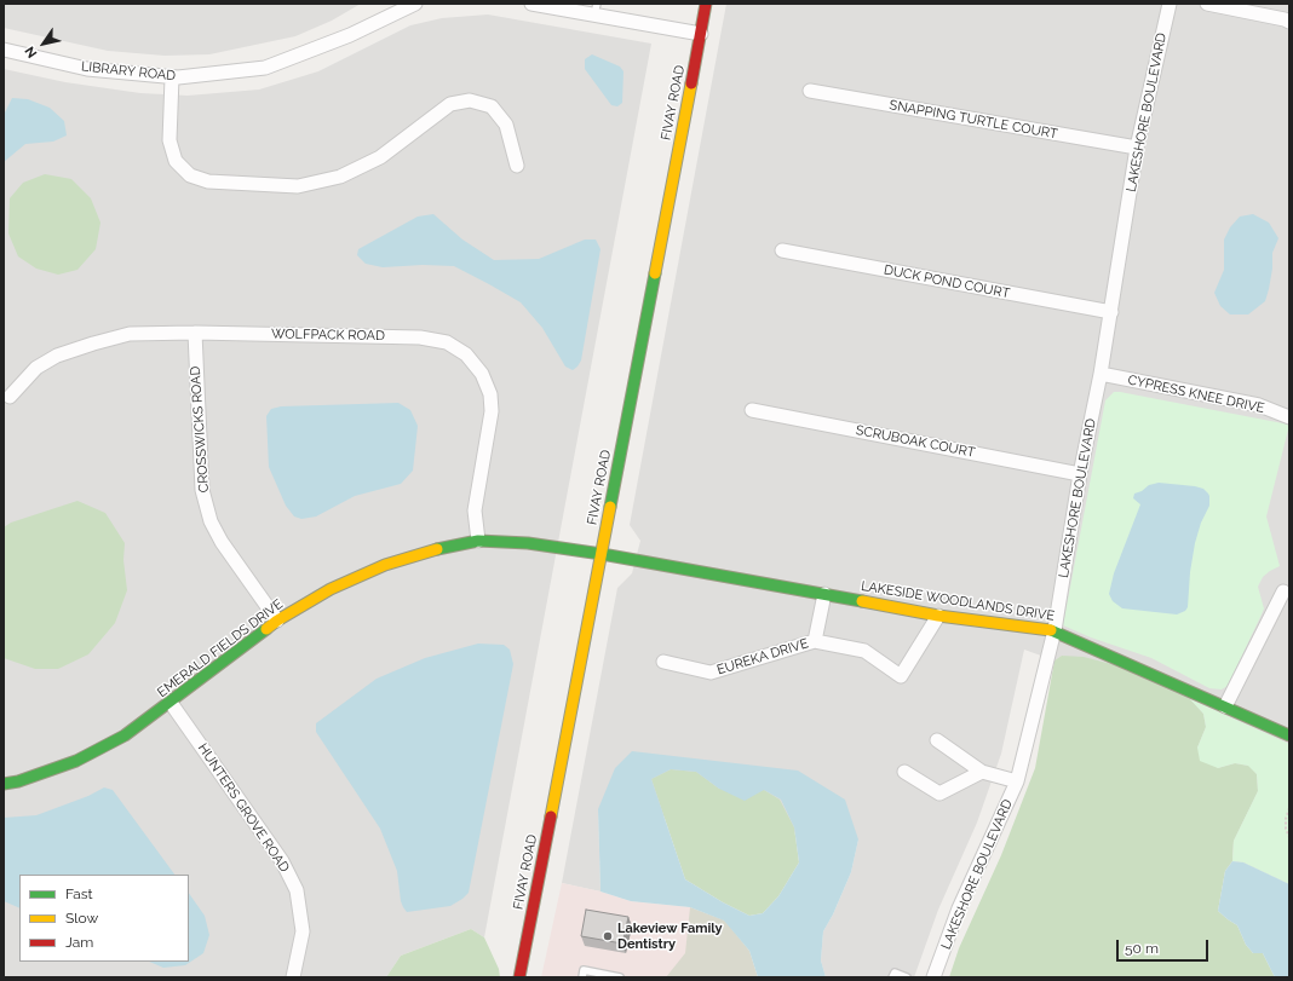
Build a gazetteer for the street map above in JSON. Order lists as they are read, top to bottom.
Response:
{
  "streets": {
    "street": [
      "LIBRARY ROAD",
      "FIVAY ROAD",
      "LAKESHORE BOULEVARD",
      "SNAPPING TURTLE COURT",
      "DUCK POND COURT",
      "WOLFPACK ROAD",
      "CYPRESS KNEE DRIVE",
      "CROSSWICKS ROAD",
      "SCRUBOAK COURT",
      "LAKESIDE WOODLANDS DRIVE",
      "EMERALD FIELDS DRIVE",
      "EUREKA DRIVE",
      "HUNTERS GROVE ROAD"
    ]
  },
  "crossings": [
    ["FIVAY ROAD", "LAKESIDE WOODLANDS DRIVE"],
    ["FIVAY ROAD", "EMERALD FIELDS DRIVE"],
    ["LAKESHORE BOULEVARD", "SNAPPING TURTLE COURT"],
    ["LAKESHORE BOULEVARD", "DUCK POND COURT"],
    ["LAKESHORE BOULEVARD", "CYPRESS KNEE DRIVE"],
    ["LAKESHORE BOULEVARD", "SCRUBOAK COURT"],
    ["LAKESHORE BOULEVARD", "LAKESIDE WOODLANDS DRIVE"],
    ["WOLFPACK ROAD", "CROSSWICKS ROAD"],
    ["WOLFPACK ROAD", "EMERALD FIELDS DRIVE"],
    ["CROSSWICKS ROAD", "EMERALD FIELDS DRIVE"],
    ["LAKESIDE WOODLANDS DRIVE", "EMERALD FIELDS DRIVE"],
    ["LAKESIDE WOODLANDS DRIVE", "EUREKA DRIVE"],
    ["EMERALD FIELDS DRIVE", "HUNTERS GROVE ROAD"]
  ],
  "places": ["Lakeview Family Dentistry"],
  "legend": ["Fast", "Slow", "Jam"],
  "scale_bar": "50 m",
  "north": "bottom left"
}
